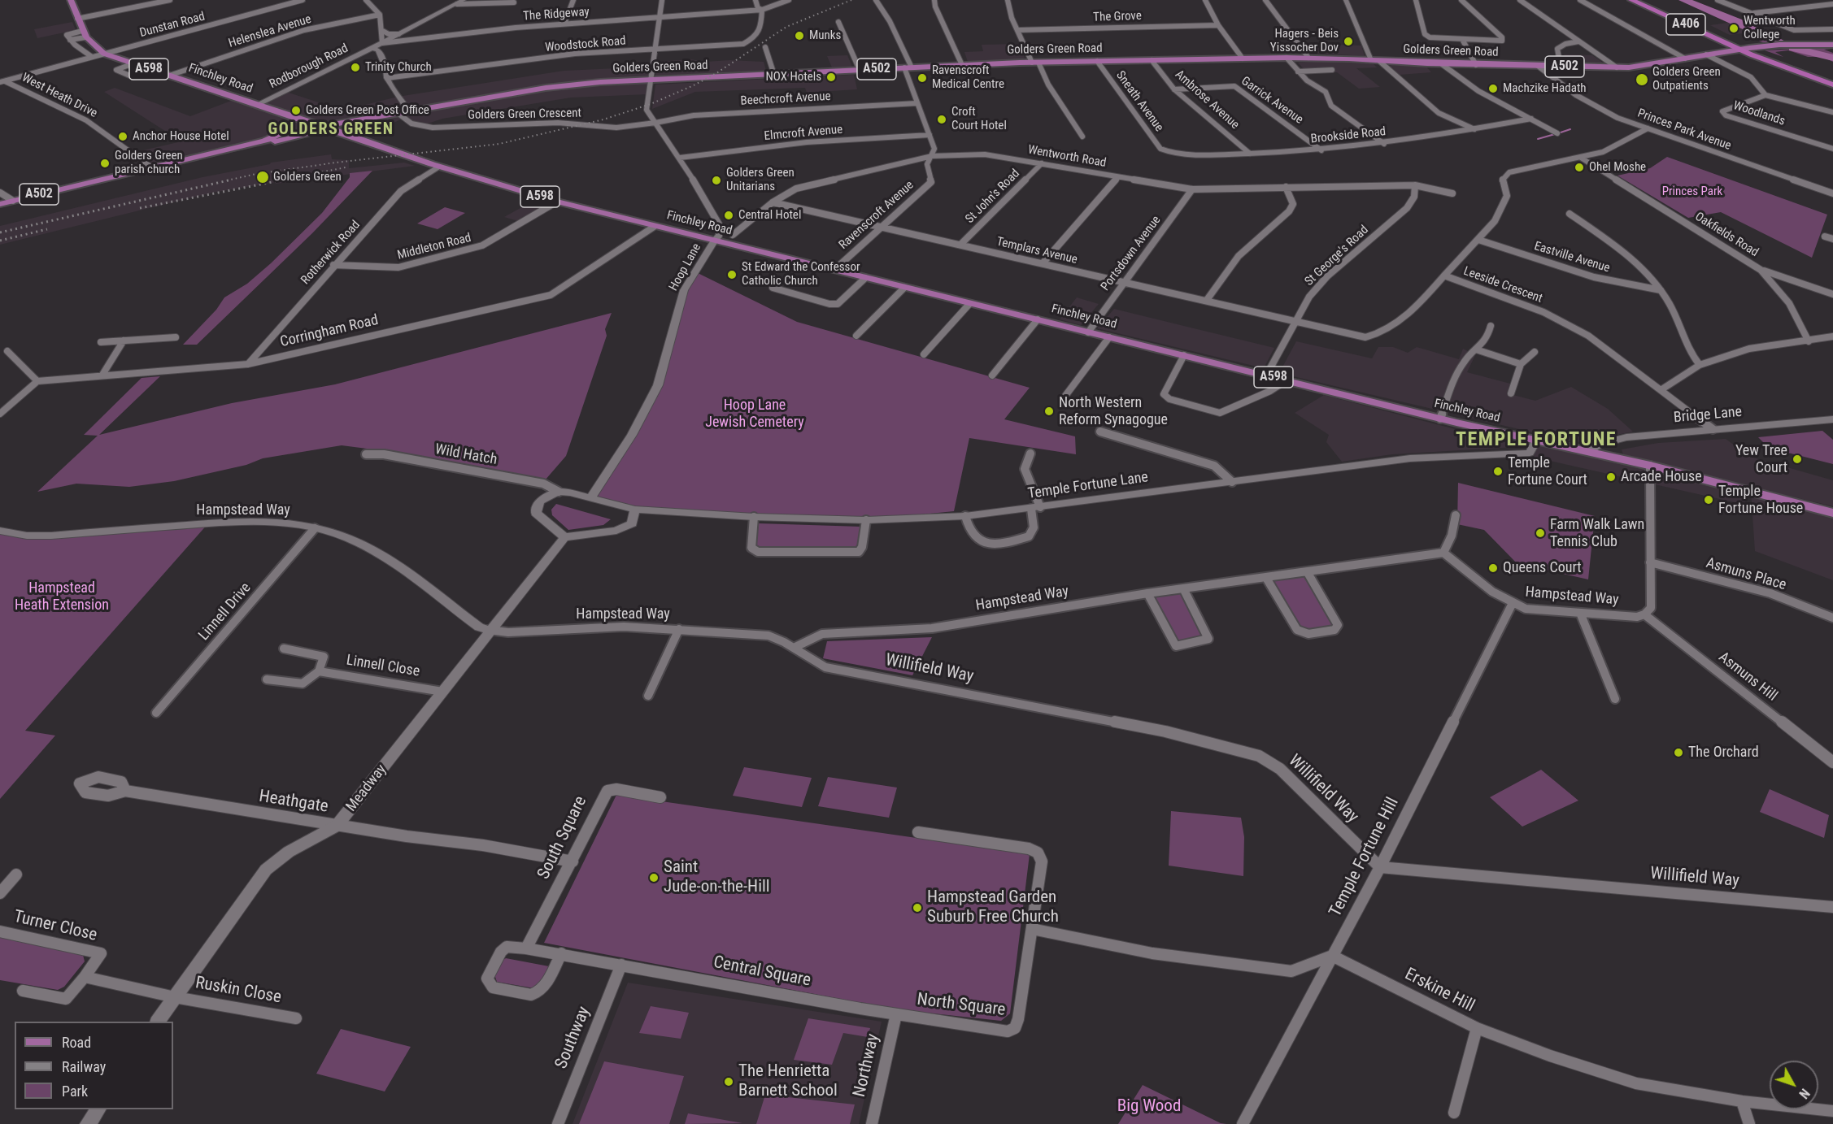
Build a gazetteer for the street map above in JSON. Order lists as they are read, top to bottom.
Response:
{
  "streets": {
    "highway": ["A406"],
    "main road": [
      "Golders Green Road",
      "A502",
      "A598",
      "Finchley Road"
    ],
    "street": [
      "The Ridgeway",
      "The Grove",
      "Dunstan Road",
      "Helenslea Avenue",
      "Woodstock Road",
      "Rodborough Road",
      "West Heath Drive",
      "Beechcroft Avenue",
      "Ambrose Avenue",
      "Garrick Avenue",
      "Sneath Avenue",
      "Woodlands",
      "Golders Green Crescent",
      "Princes Park Avenue",
      "Elmcroft Avenue",
      "Brookside Road",
      "Wentworth Road",
      "St John's Road",
      "Ravenscroft Avenue",
      "Oakfields Road",
      "Middleton Road",
      "Templars Avenue",
      "Rotherwick Road",
      "Portsdown Avenue",
      "St George's Road",
      "Eastville Avenue",
      "Hoop Lane",
      "Leeside Crescent",
      "Corringham Road",
      "Bridge Lane",
      "Wild Hatch",
      "Temple Fortune Lane",
      "Hampstead Way",
      "Asmuns Place",
      "Linnell Drive",
      "Linnell Close",
      "Willifield Way",
      "Asmuns Hill",
      "Meadway",
      "Heathgate",
      "South Square",
      "Temple Fortune Hill",
      "Turner Close",
      "Central Square",
      "Ruskin Close",
      "Erskine Hill",
      "North Square",
      "Southway",
      "Northway"
    ]
  },
  "crossings": [
    ["The Ridgeway", "Woodstock Road"],
    ["The Ridgeway", "Rodborough Road"],
    ["The Ridgeway", "Hoop Lane"],
    ["A406", "Golders Green Road"],
    ["A406", "A502"],
    ["Dunstan Road", "Finchley Road"],
    ["Dunstan Road", "West Heath Drive"],
    ["Helenslea Avenue", "Finchley Road"],
    ["Woodstock Road", "Hoop Lane"],
    ["Golders Green Road", "A502"],
    ["Golders Green Road", "Finchley Road"],
    ["Golders Green Road", "Ambrose Avenue"],
    ["Golders Green Road", "Sneath Avenue"],
    ["Golders Green Road", "Woodlands"],
    ["Golders Green Road", "Golders Green Crescent"],
    ["Golders Green Road", "Princes Park Avenue"],
    ["Golders Green Road", "Ravenscroft Avenue"],
    ["Golders Green Road", "Hoop Lane"],
    ["Rodborough Road", "Finchley Road"],
    ["A502", "Finchley Road"],
    ["A502", "West Heath Drive"],
    ["Finchley Road", "Ravenscroft Avenue"],
    ["Finchley Road", "Middleton Road"],
    ["Finchley Road", "Rotherwick Road"],
    ["Finchley Road", "Portsdown Avenue"],
    ["Finchley Road", "St George's Road"],
    ["Finchley Road", "Hoop Lane"],
    ["Finchley Road", "Corringham Road"],
    ["Finchley Road", "Bridge Lane"],
    ["Finchley Road", "Temple Fortune Lane"],
    ["Beechcroft Avenue", "Golders Green Crescent"],
    ["Beechcroft Avenue", "Ravenscroft Avenue"],
    ["Beechcroft Avenue", "Hoop Lane"],
    ["Ambrose Avenue", "Garrick Avenue"],
    ["Ambrose Avenue", "Brookside Road"],
    ["Garrick Avenue", "Brookside Road"],
    ["Sneath Avenue", "Brookside Road"],
    ["Golders Green Crescent", "Hoop Lane"],
    ["Princes Park Avenue", "Leeside Crescent"],
    ["Elmcroft Avenue", "Ravenscroft Avenue"],
    ["Elmcroft Avenue", "Hoop Lane"],
    ["Wentworth Road", "St John's Road"],
    ["Wentworth Road", "Ravenscroft Avenue"],
    ["Wentworth Road", "Templars Avenue"],
    ["Wentworth Road", "Portsdown Avenue"],
    ["Wentworth Road", "St George's Road"],
    ["St John's Road", "Templars Avenue"],
    ["Ravenscroft Avenue", "Templars Avenue"],
    ["Oakfields Road", "Leeside Crescent"],
    ["Middleton Road", "Rotherwick Road"],
    ["Templars Avenue", "Portsdown Avenue"],
    ["Templars Avenue", "St George's Road"],
    ["Templars Avenue", "Leeside Crescent"],
    ["Rotherwick Road", "Corringham Road"],
    ["Eastville Avenue", "Leeside Crescent"],
    ["Hoop Lane", "Temple Fortune Lane"],
    ["Leeside Crescent", "Bridge Lane"],
    ["Wild Hatch", "Temple Fortune Lane"],
    ["Hampstead Way", "Linnell Drive"],
    ["Hampstead Way", "Willifield Way"],
    ["Hampstead Way", "Asmuns Hill"],
    ["Hampstead Way", "Meadway"],
    ["Hampstead Way", "Temple Fortune Hill"],
    ["Linnell Close", "Meadway"],
    ["Willifield Way", "Temple Fortune Hill"],
    ["Meadway", "Heathgate"],
    ["Meadway", "Ruskin Close"],
    ["Heathgate", "South Square"],
    ["Temple Fortune Hill", "Erskine Hill"],
    ["Central Square", "North Square"],
    ["Central Square", "Southway"],
    ["Central Square", "Northway"],
    ["North Square", "Northway"]
  ],
  "districts": ["GOLDERS GREEN", "TEMPLE FORTUNE"],
  "parks": [
    "Princes Park",
    "Hoop Lane Jewish Cemetery",
    "Hampstead Heath Extension",
    "Big Wood"
  ],
  "places": [
    "Wentworth College",
    "Munks",
    "Hagers - Beis Yissocher Dov",
    "Trinity Church",
    "NOX Hotels",
    "Ravenscroft Medical Centre",
    "Golders Green Outpatients",
    "Machzike Hadath",
    "Golders Green Post Office",
    "Croft Court Hotel",
    "Anchor House Hotel",
    "Golders Green parish church",
    "Ohel Moshe",
    "Golders Green",
    "Golders Green Unitarians",
    "Central Hotel",
    "St Edward the Confessor Catholic Church",
    "North Western Reform Synagogue",
    "Yew Tree Court",
    "Temple Fortune Court",
    "Arcade House",
    "Temple Fortune House",
    "Farm Walk Lawn Tennis Club",
    "Queens Court",
    "The Orchard",
    "Saint Jude-on-the-Hill",
    "Hampstead Garden Suburb Free Church",
    "The Henrietta Barnett School"
  ],
  "legend": ["Road", "Railway", "Park"],
  "north": "bottom right"
}
